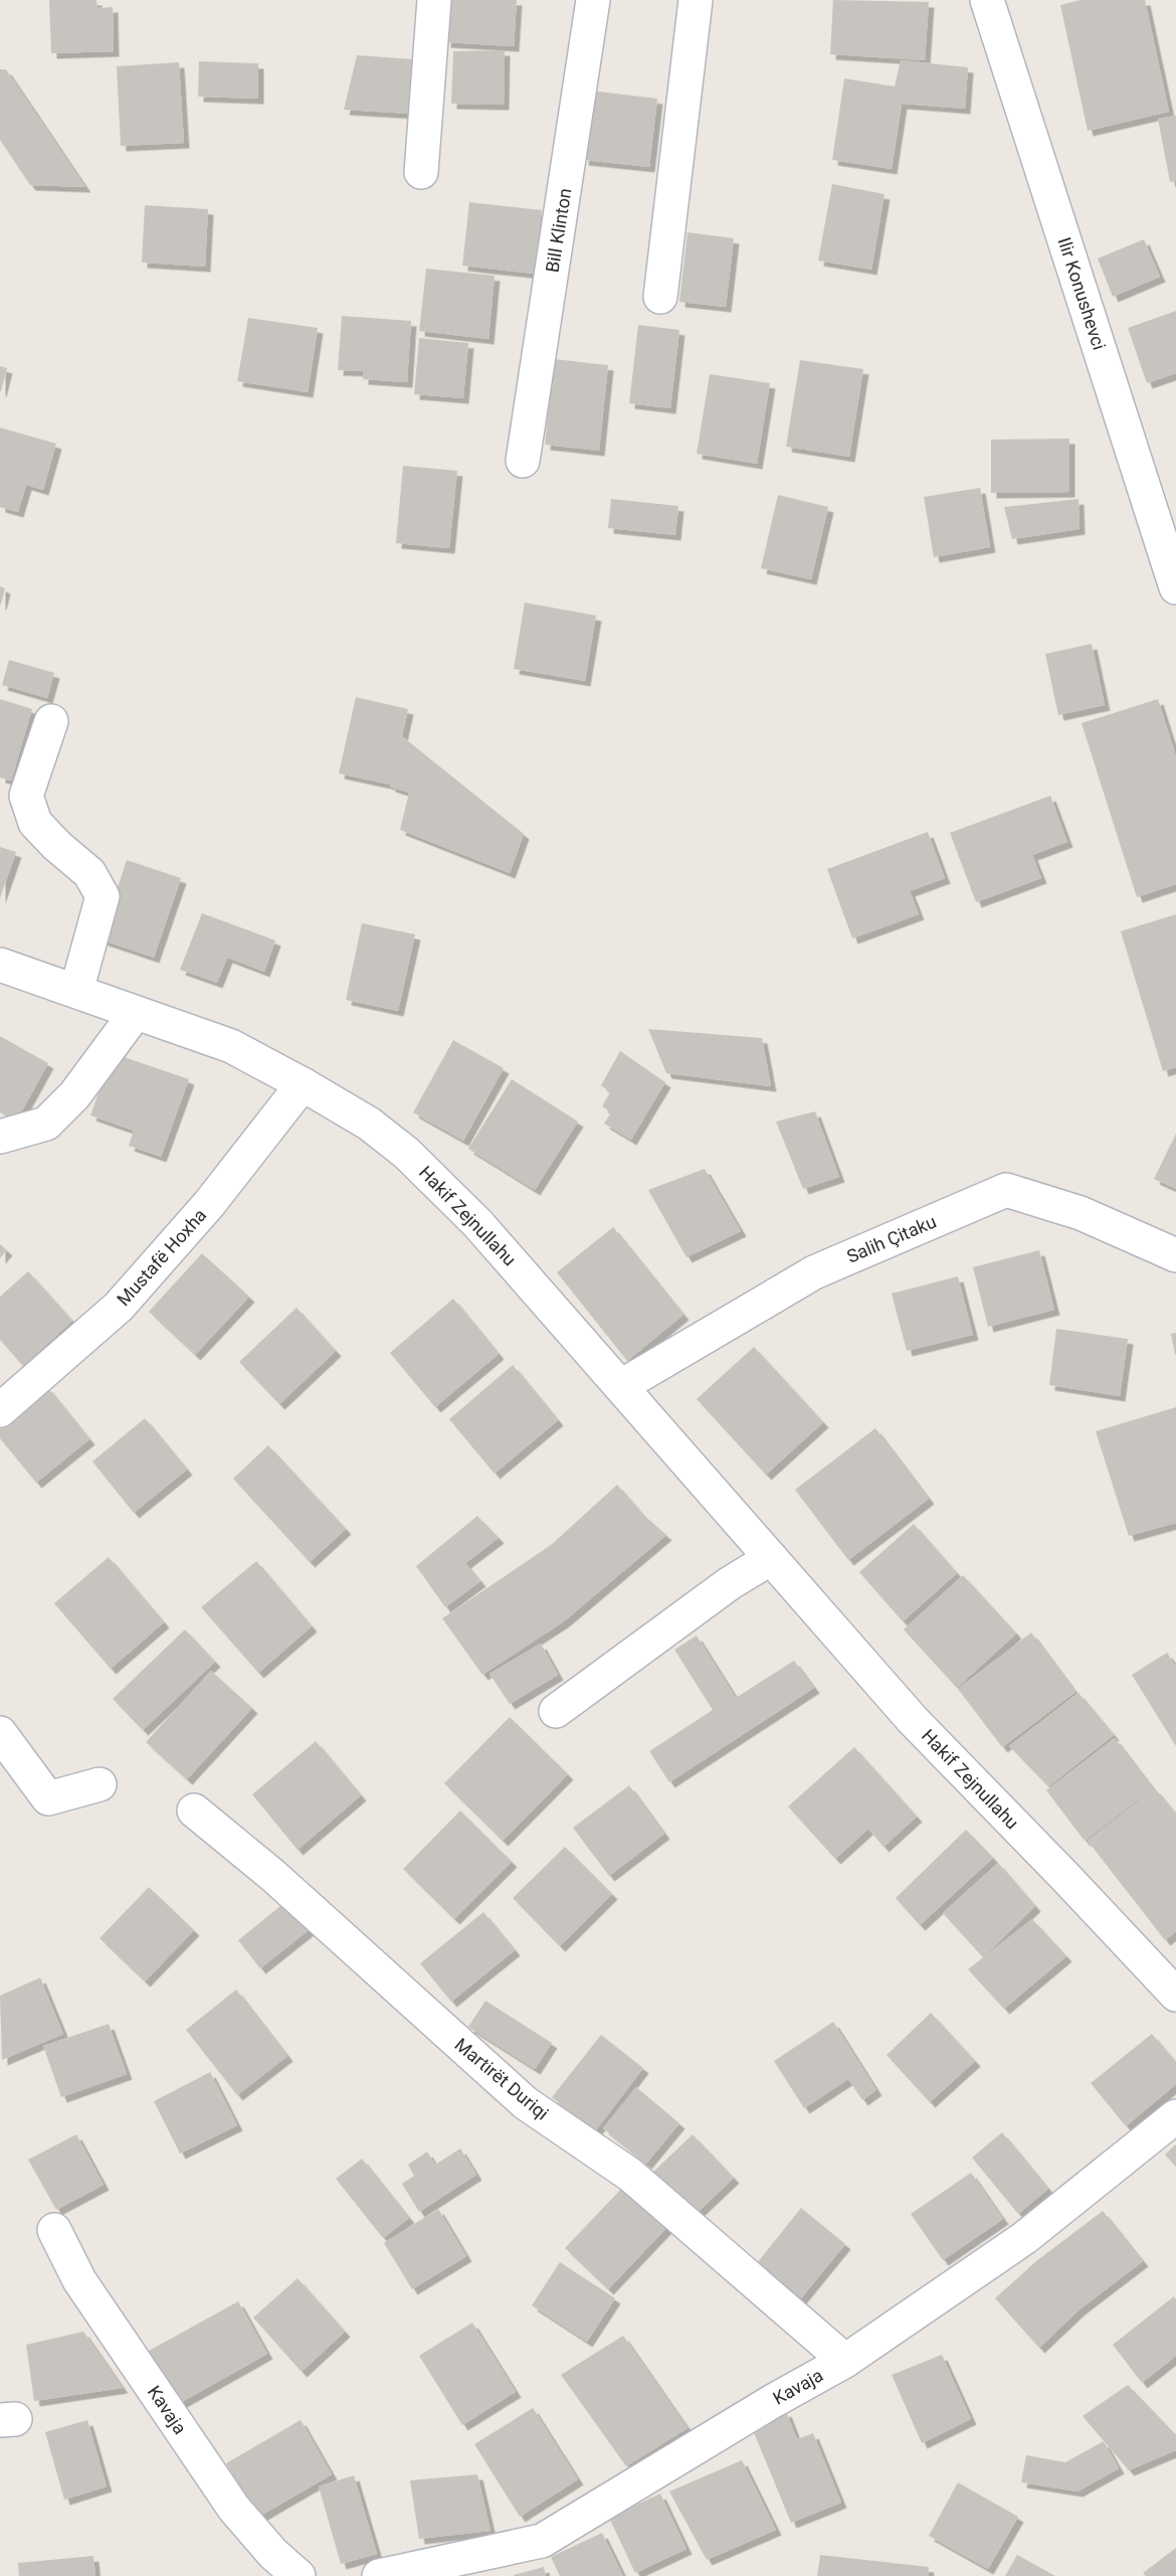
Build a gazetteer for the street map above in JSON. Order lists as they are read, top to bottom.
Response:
{
  "streets": {
    "street": [
      "Bill Klinton",
      "Ilir Konushevci",
      "Hakif Zejnullahu",
      "Salih Çitaku",
      "Mustafë Hoxha",
      "Martirët Duriqi",
      "Kavaja"
    ]
  },
  "crossings": [
    ["Hakif Zejnullahu", "Salih Çitaku"],
    ["Hakif Zejnullahu", "Mustafë Hoxha"],
    ["Martirët Duriqi", "Kavaja"]
  ]
}
